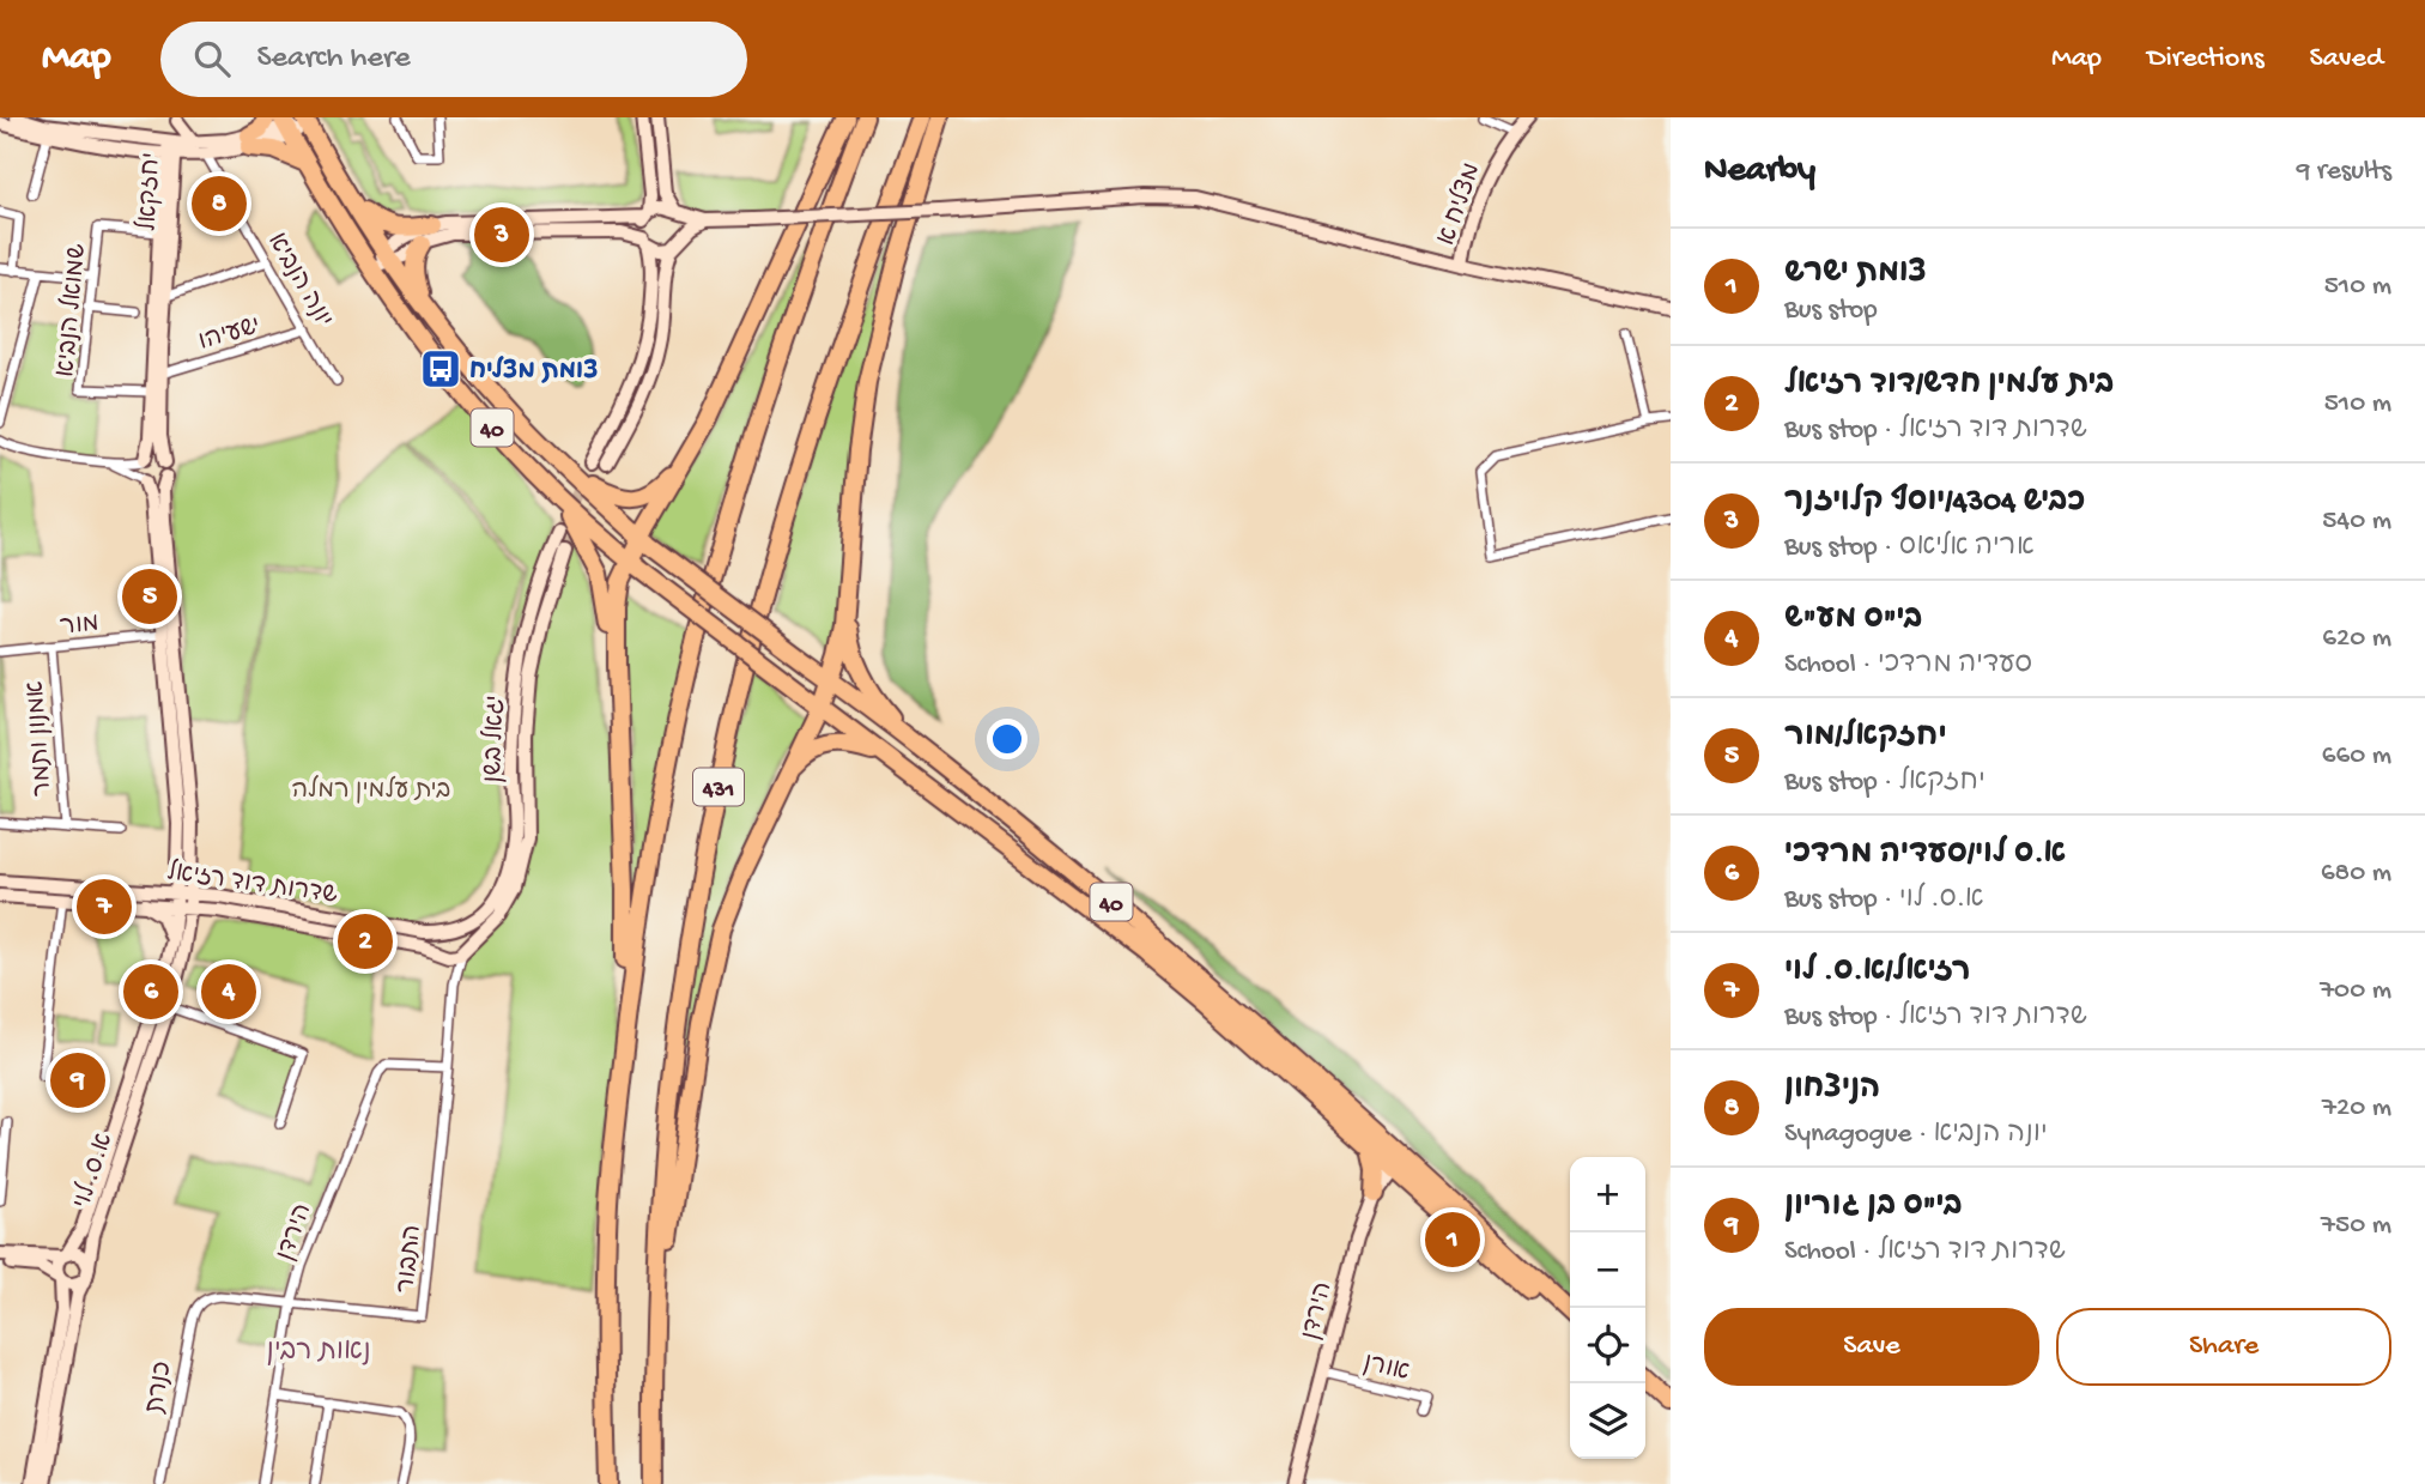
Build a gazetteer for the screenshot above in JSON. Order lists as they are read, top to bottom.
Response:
{
  "streets": {
    "highway": ["40", "431"],
    "main road": [
      "יחזקאל",
      "מצליח א",
      "יגאל בשן",
      "שדרות דוד רזיאל",
      "א.ס. לוי",
      "הירדן"
    ],
    "street": [
      "יונה הנביא",
      "שמואל הנביא",
      "ישעיהו",
      "מור",
      "אמנון ותמר",
      "התבור",
      "אורן",
      "כנרת"
    ]
  },
  "crossings": [
    ["יחזקאל", "שמואל הנביא"],
    ["יחזקאל", "ישעיהו"],
    ["יונה הנביא", "ישעיהו"],
    ["40", "הירדן"],
    ["מור", "אמנון ותמר"],
    ["יגאל בשן", "שדרות דוד רזיאל"],
    ["יגאל בשן", "התבור"],
    ["שדרות דוד רזיאל", "א.ס. לוי"],
    ["שדרות דוד רזיאל", "התבור"],
    ["הירדן", "התבור"],
    ["הירדן", "אורן"],
    ["התבור", "כנרת"]
  ],
  "districts": ["נאות רבין"],
  "parks": ["בית עלמין רמלה"],
  "places": {
    "bus stop": ["צומת מצליח"]
  },
  "page": {
    "header": "Map",
    "search": "Search here",
    "nav": ["Map", "Directions", "Saved"],
    "heading": ["Nearby", "9 results"],
    "pins": [
      "8",
      "3",
      "5",
      "7",
      "2",
      "4",
      "6",
      "9",
      "1"
    ],
    "list": [
      {
        "mark": "1",
        "name": "צומת ישרש",
        "note": "Bus stop",
        "value": "510 m"
      },
      {
        "mark": "2",
        "name": "בית עלמין חדש/דוד רזיאל",
        "note": "Bus stop · שדרות דוד רזיאל",
        "value": "510 m"
      },
      {
        "mark": "3",
        "name": "כביש 4304/יוסף קלויזנר",
        "note": "Bus stop · אריה אליאס",
        "value": "540 m"
      },
      {
        "mark": "4",
        "name": "בי\"ס מע\"ש",
        "note": "School · סעדיה מרדכי",
        "value": "620 m"
      },
      {
        "mark": "5",
        "name": "יחזקאל/מור",
        "note": "Bus stop · יחזקאל",
        "value": "660 m"
      },
      {
        "mark": "6",
        "name": "א.ס לוי/סעדיה מרדכי",
        "note": "Bus stop · א.ס. לוי",
        "value": "680 m"
      },
      {
        "mark": "7",
        "name": "רזיאל/א.ס. לוי",
        "note": "Bus stop · שדרות דוד רזיאל",
        "value": "700 m"
      },
      {
        "mark": "8",
        "name": "הניצחון",
        "note": "Synagogue · יונה הנביא",
        "value": "720 m"
      },
      {
        "mark": "9",
        "name": "בי\"ס בן גוריון",
        "note": "School · שדרות דוד רזיאל",
        "value": "750 m"
      }
    ],
    "map_buttons": ["+", "−"],
    "buttons": ["Save", "Share"]
  }
}
